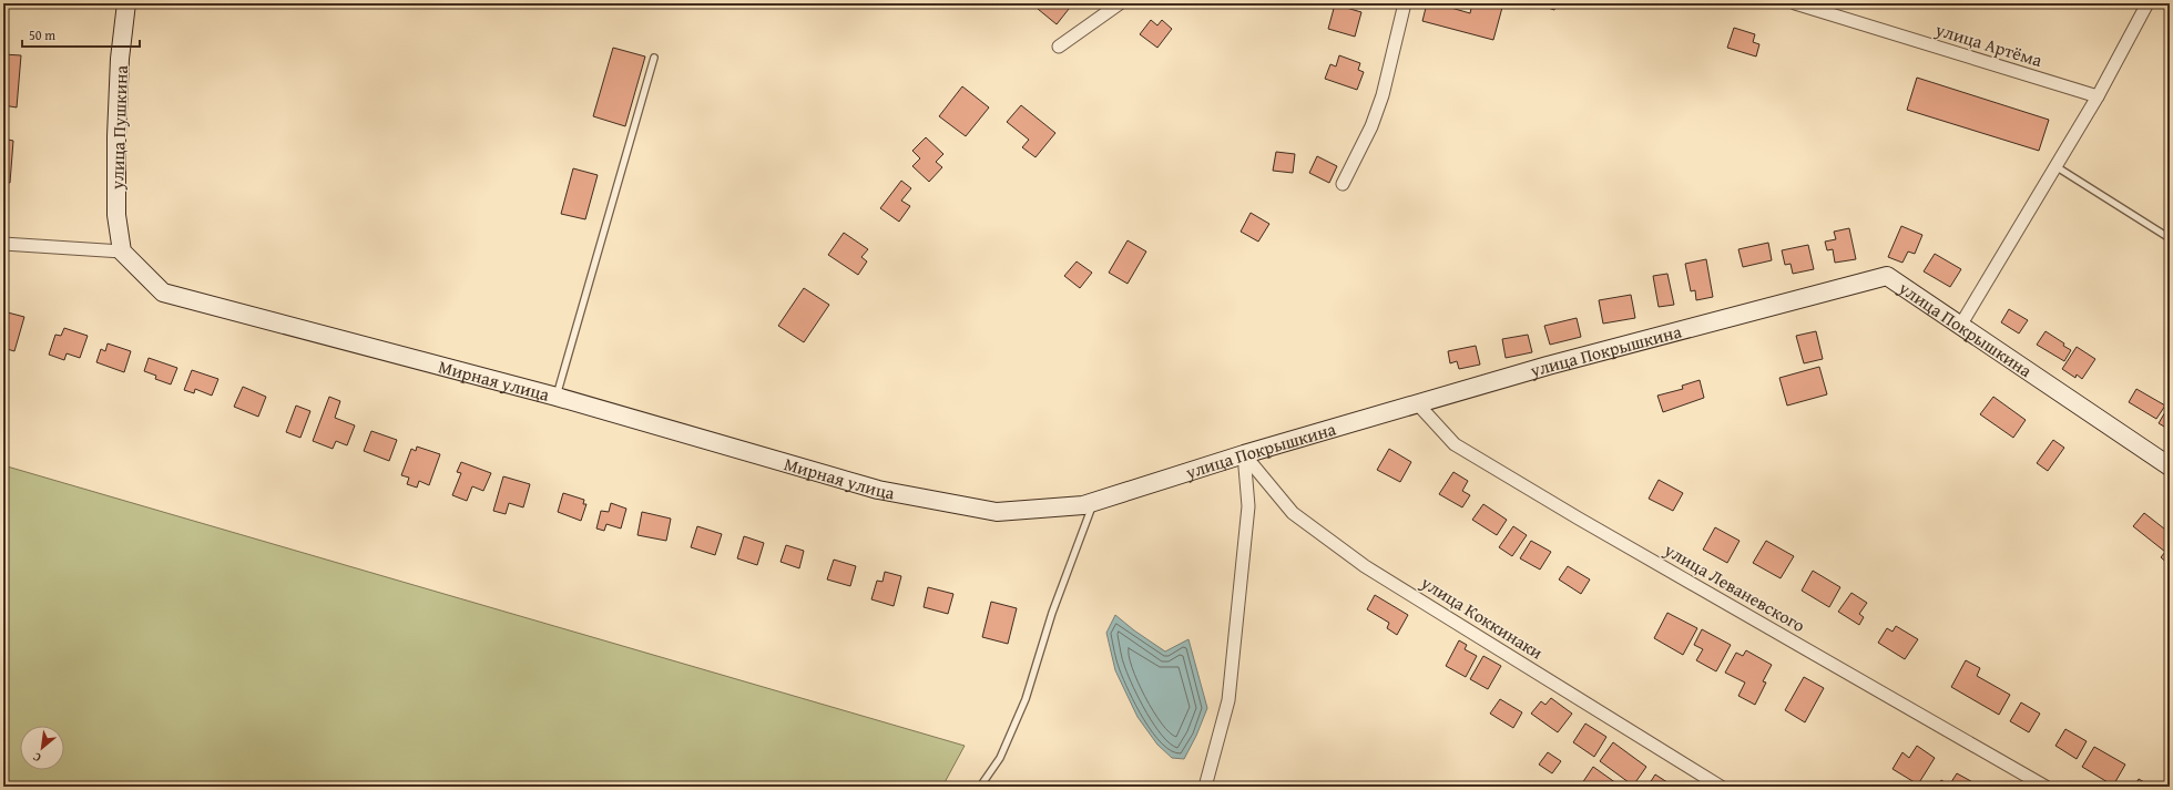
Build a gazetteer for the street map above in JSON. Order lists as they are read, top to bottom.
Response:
{
  "streets": {
    "street": [
      "улица Артёма",
      "улица Пушкина",
      "улица Покрышкина",
      "Мирная улица",
      "улица Леваневского",
      "улица Коккинаки"
    ]
  },
  "crossings": [
    ["улица Пушкина", "Мирная улица"],
    ["улица Покрышкина", "Мирная улица"],
    ["улица Покрышкина", "улица Леваневского"],
    ["улица Покрышкина", "улица Коккинаки"]
  ],
  "scale_bar": "50 m",
  "north": "bottom left"
}
